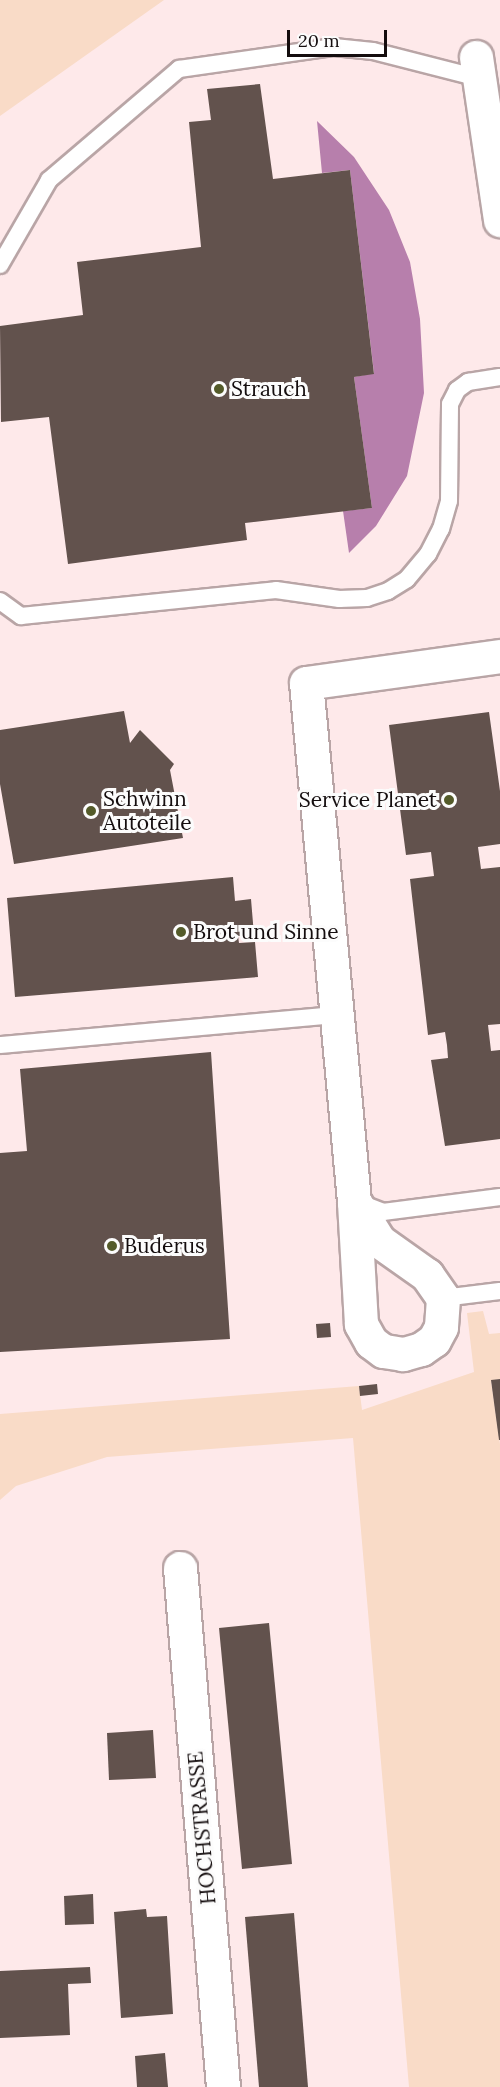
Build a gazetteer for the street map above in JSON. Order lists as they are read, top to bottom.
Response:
{
  "streets": {
    "street": ["HOCHSTRASSE"]
  },
  "places": [
    "Strauch",
    "Service Planet",
    "Schwinn Autoteile",
    "Brot und Sinne",
    "Buderus"
  ],
  "scale_bar": "20 m"
}
